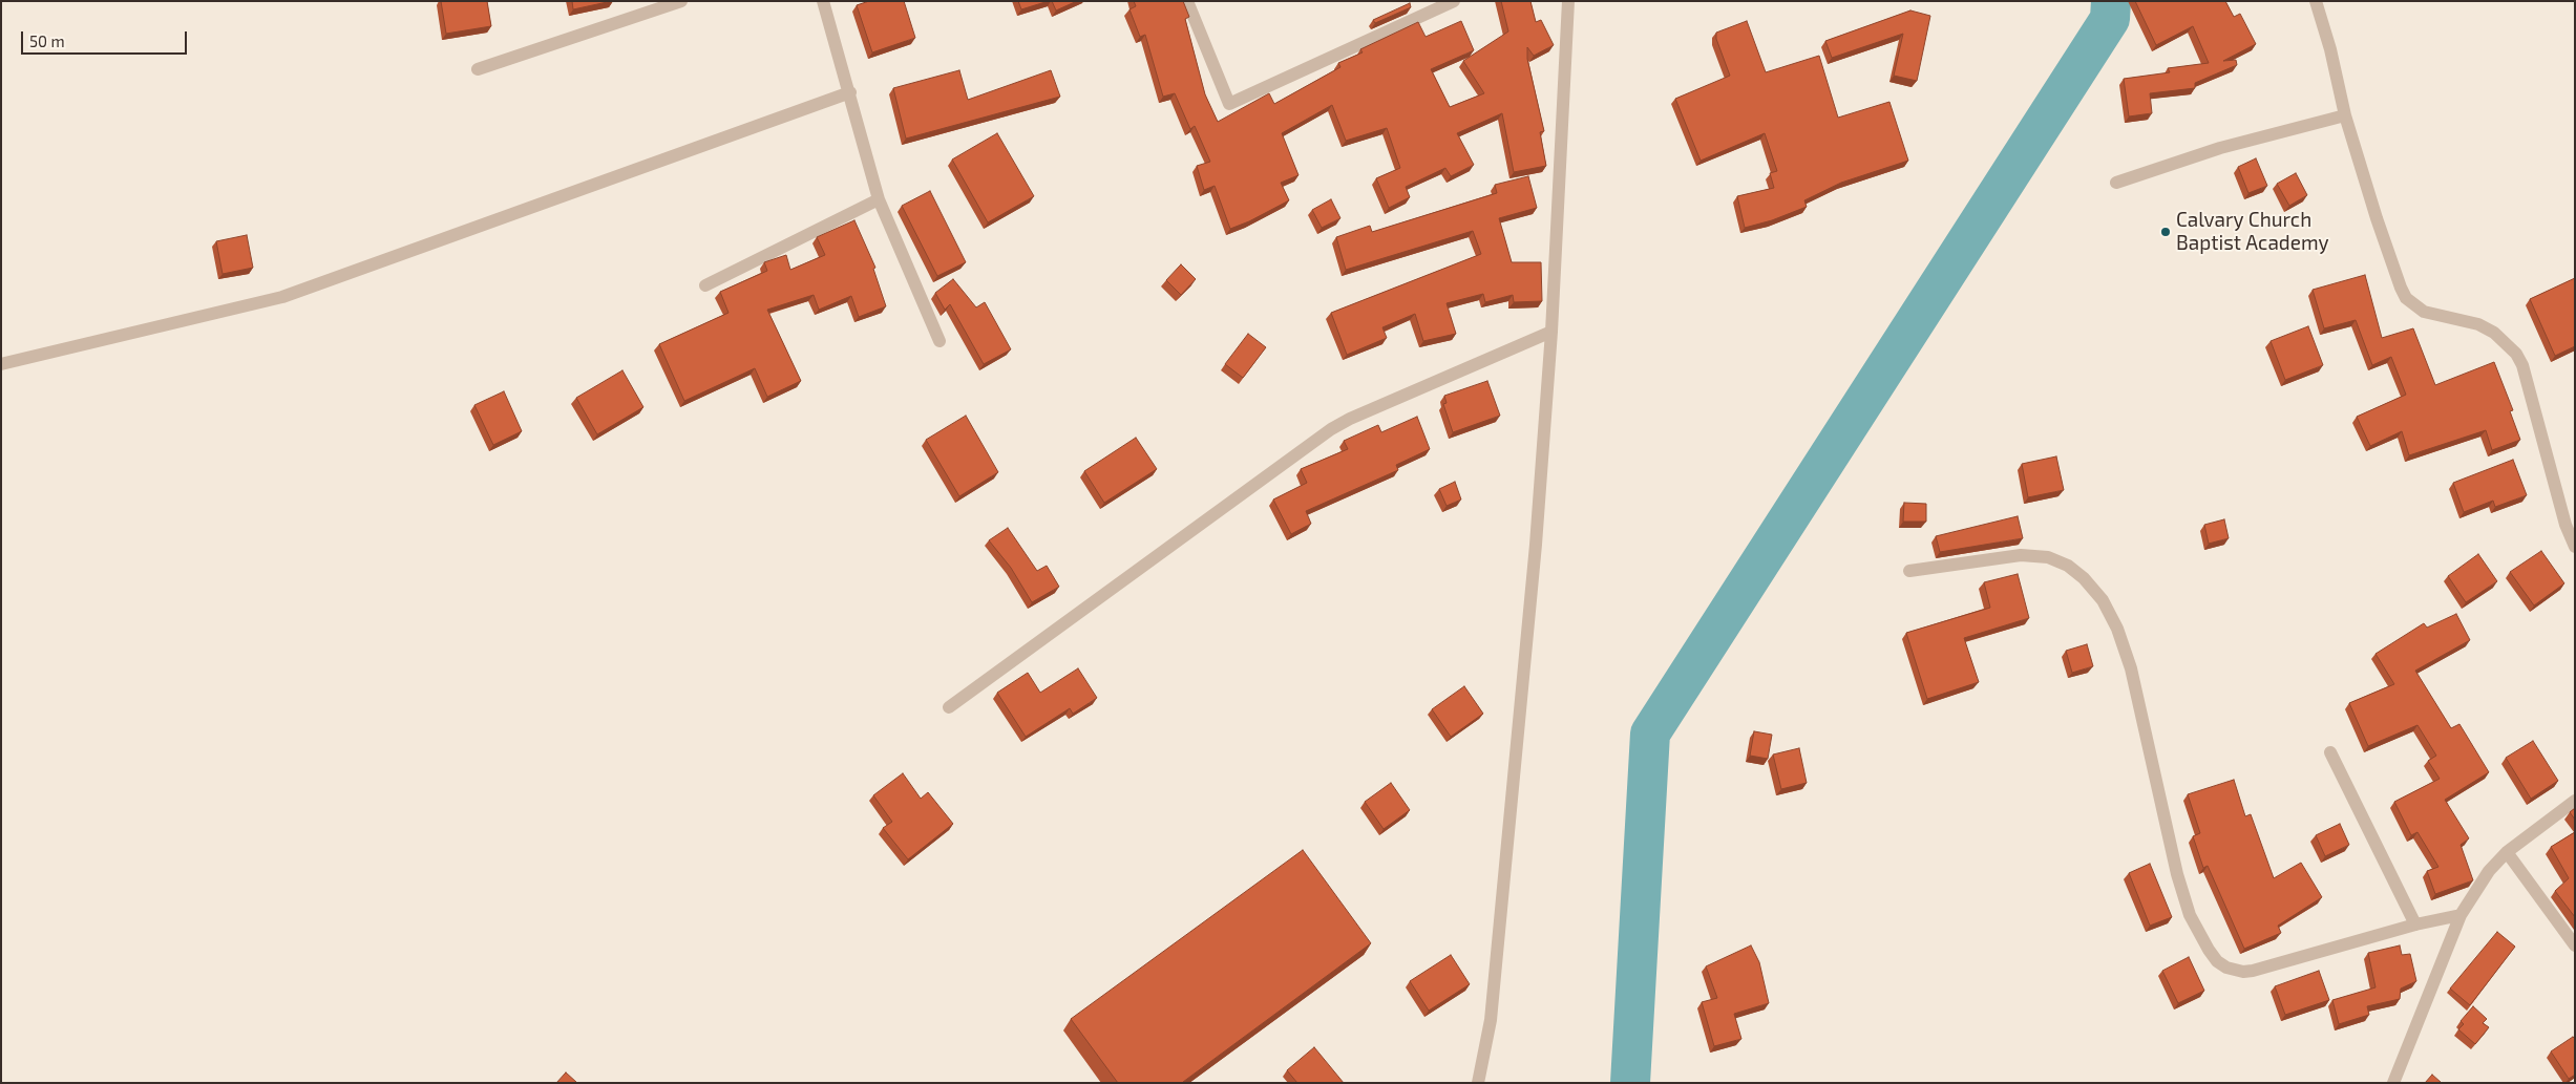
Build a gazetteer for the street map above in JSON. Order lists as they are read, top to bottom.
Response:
{
  "places": ["Calvary Church Baptist Academy"],
  "scale_bar": "50 m"
}
